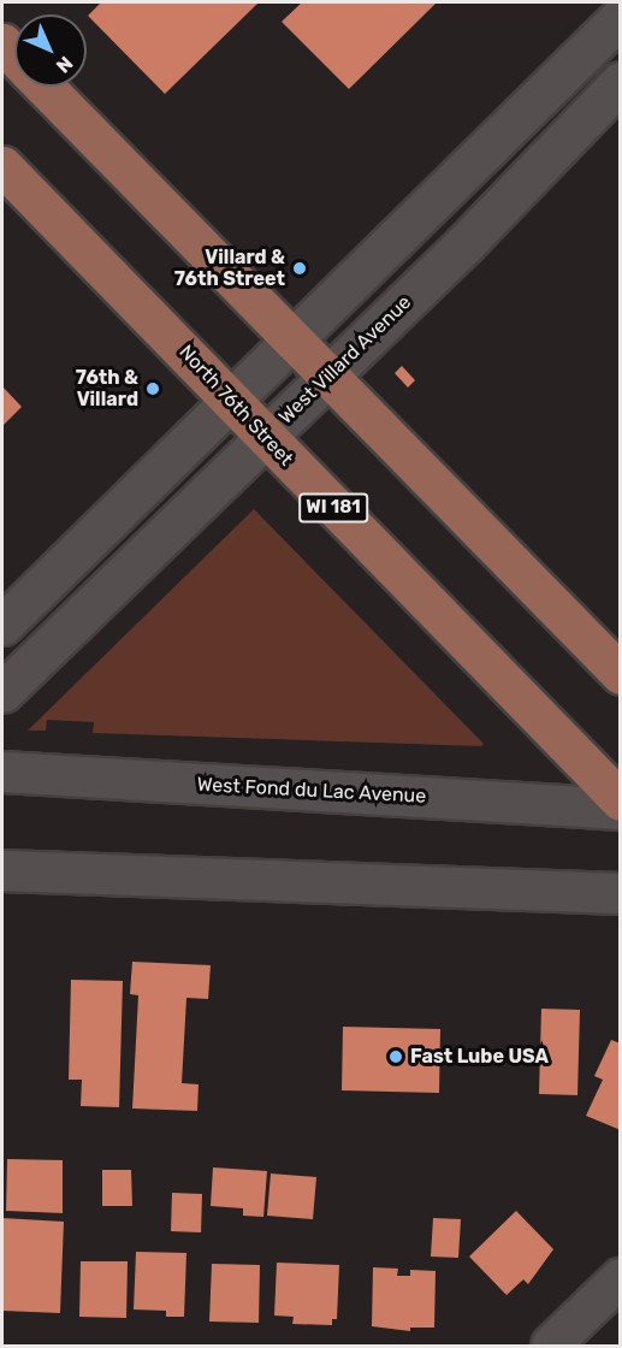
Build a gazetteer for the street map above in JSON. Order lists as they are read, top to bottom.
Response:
{
  "streets": {
    "main road": ["North 76th Street", "WI 181"],
    "street": ["West Villard Avenue", "West Fond du Lac Avenue"]
  },
  "crossings": [
    ["West Villard Avenue", "North 76th Street"]
  ],
  "places": ["Villard & 76th Street", "76th & Villard", "Fast Lube USA"],
  "north": "bottom right"
}
